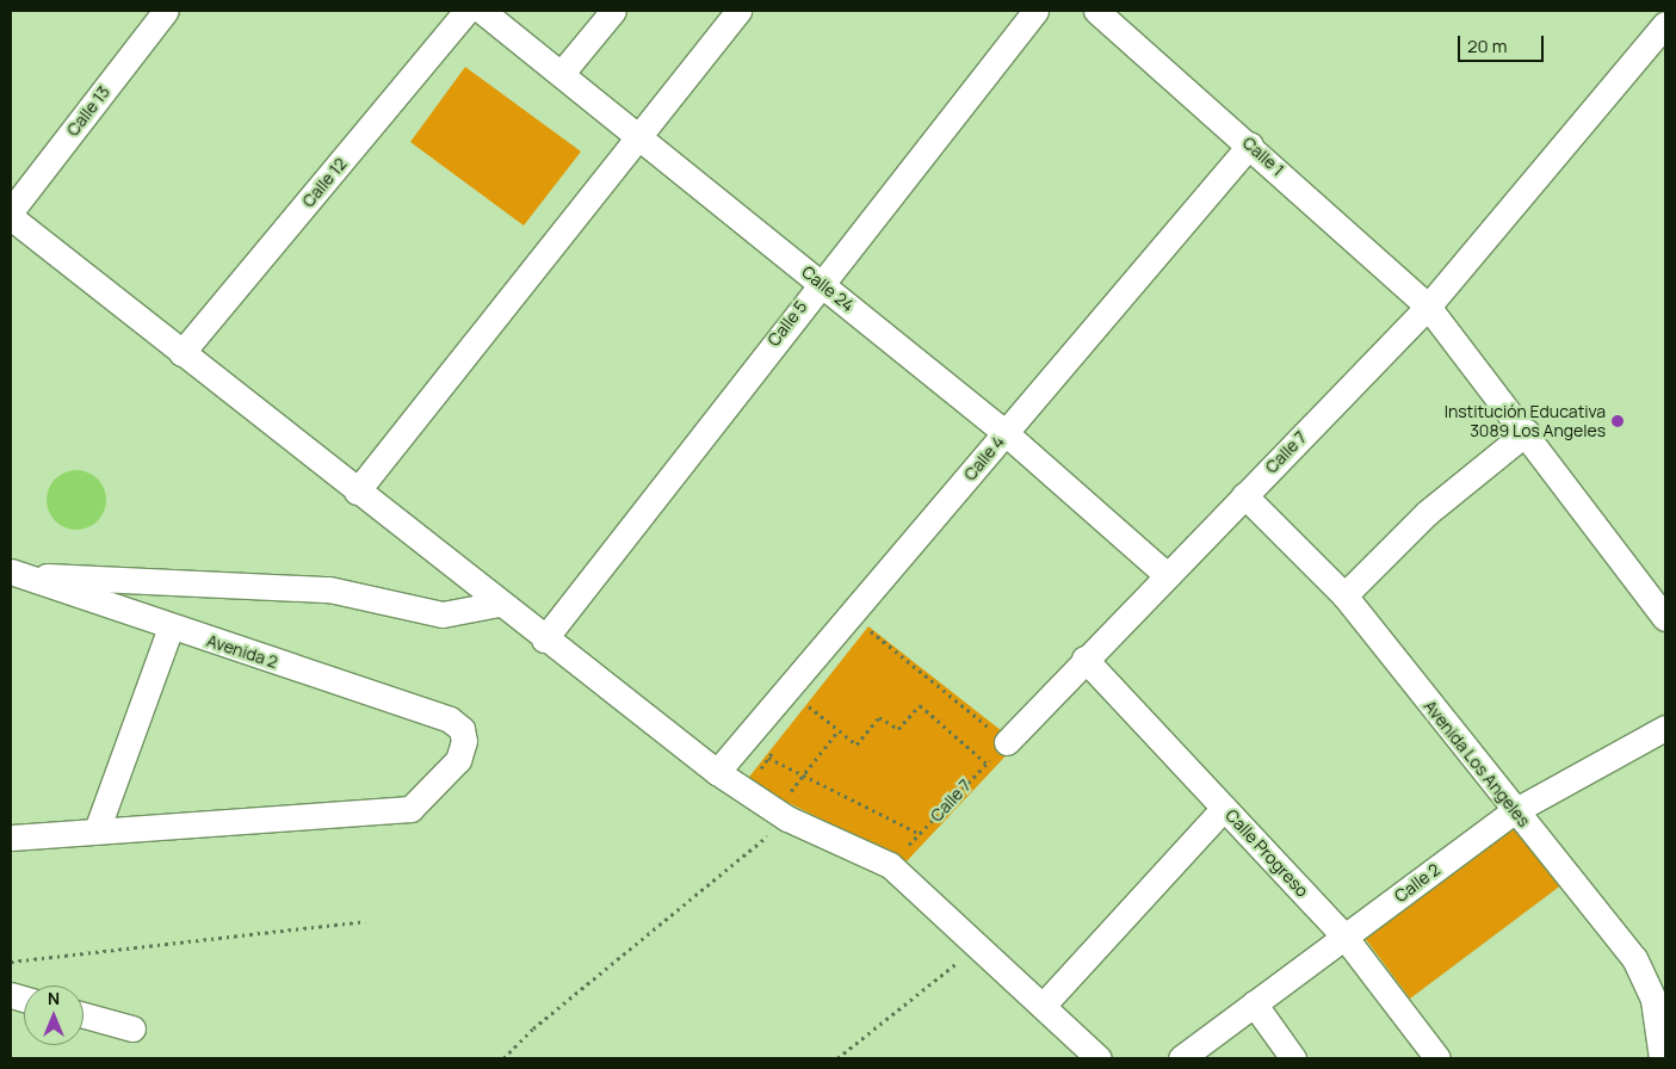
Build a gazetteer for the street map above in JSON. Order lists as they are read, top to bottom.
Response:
{
  "streets": {
    "street": [
      "Calle 13",
      "Calle 1",
      "Calle 12",
      "Calle 24",
      "Calle 5",
      "Calle 7",
      "Calle 4",
      "Avenida 2",
      "Avenida Los Angeles",
      "Calle Progreso",
      "Calle 2"
    ]
  },
  "crossings": [
    ["Calle 1", "Calle 7"],
    ["Calle 1", "Calle 4"],
    ["Calle 24", "Calle 5"],
    ["Calle 24", "Calle 7"],
    ["Calle 24", "Calle 4"],
    ["Calle 7", "Avenida Los Angeles"],
    ["Calle 7", "Calle Progreso"],
    ["Avenida Los Angeles", "Calle 2"],
    ["Calle Progreso", "Calle 2"]
  ],
  "places": ["Institución Educativa 3089 Los Angeles"],
  "scale_bar": "20 m",
  "north": "top"
}
